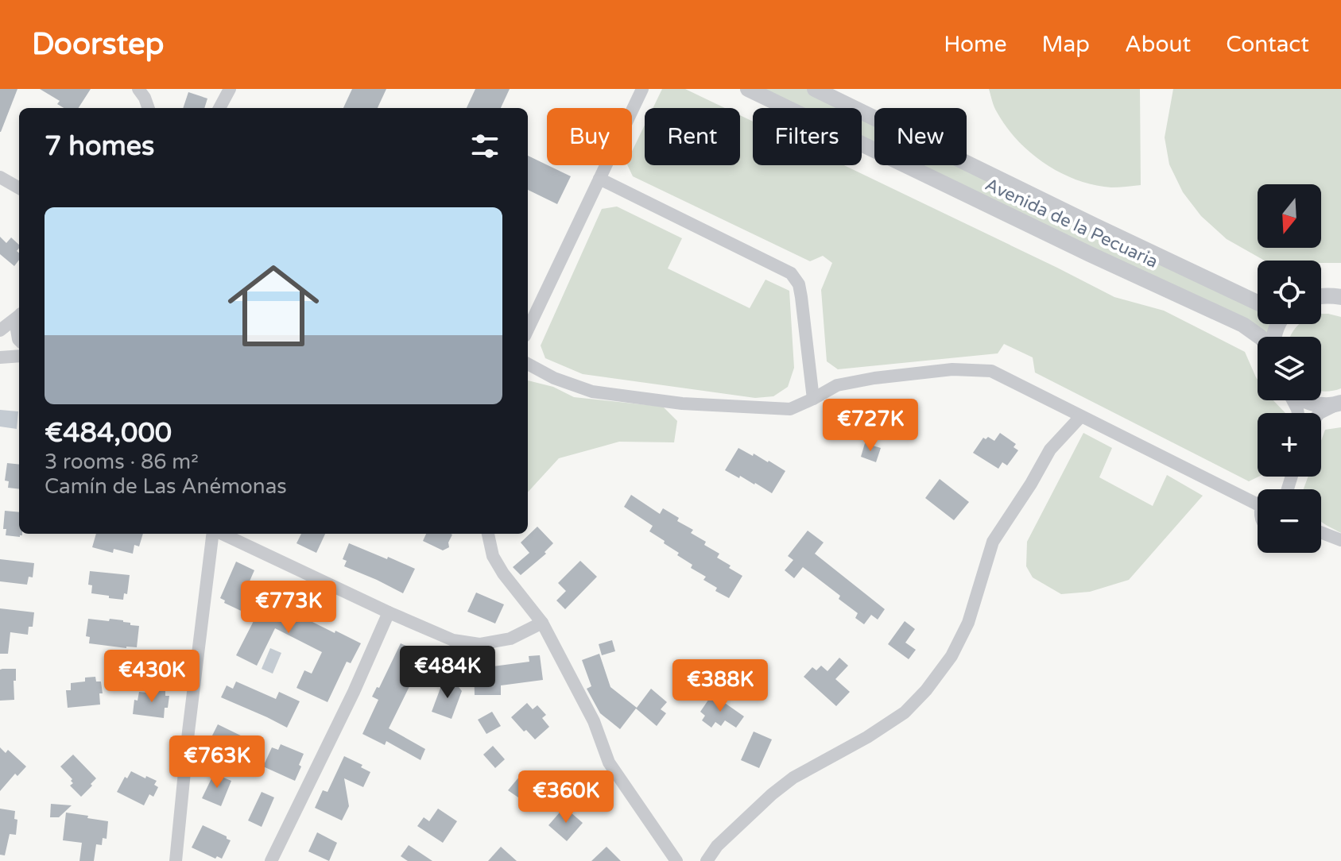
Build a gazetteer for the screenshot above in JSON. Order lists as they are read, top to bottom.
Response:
{
  "streets": {
    "street": ["Avenida de la Pecuaria"]
  },
  "north": "bottom",
  "page": {
    "header": "Doorstep",
    "nav": [
      "Home",
      "Map",
      "About",
      "Contact"
    ],
    "chip": [
      "Buy",
      "Rent",
      "Filters",
      "New"
    ],
    "heading": "7 homes",
    "map_buttons": ["+", "−"],
    "list": [
      {
        "name": "€484,000",
        "note": "3 rooms · 86 m² · Camín de Las Anémonas"
      }
    ],
    "price": [
      "€727K",
      "€773K",
      "€484K",
      "€430K",
      "€388K",
      "€763K",
      "€360K"
    ]
  }
}
